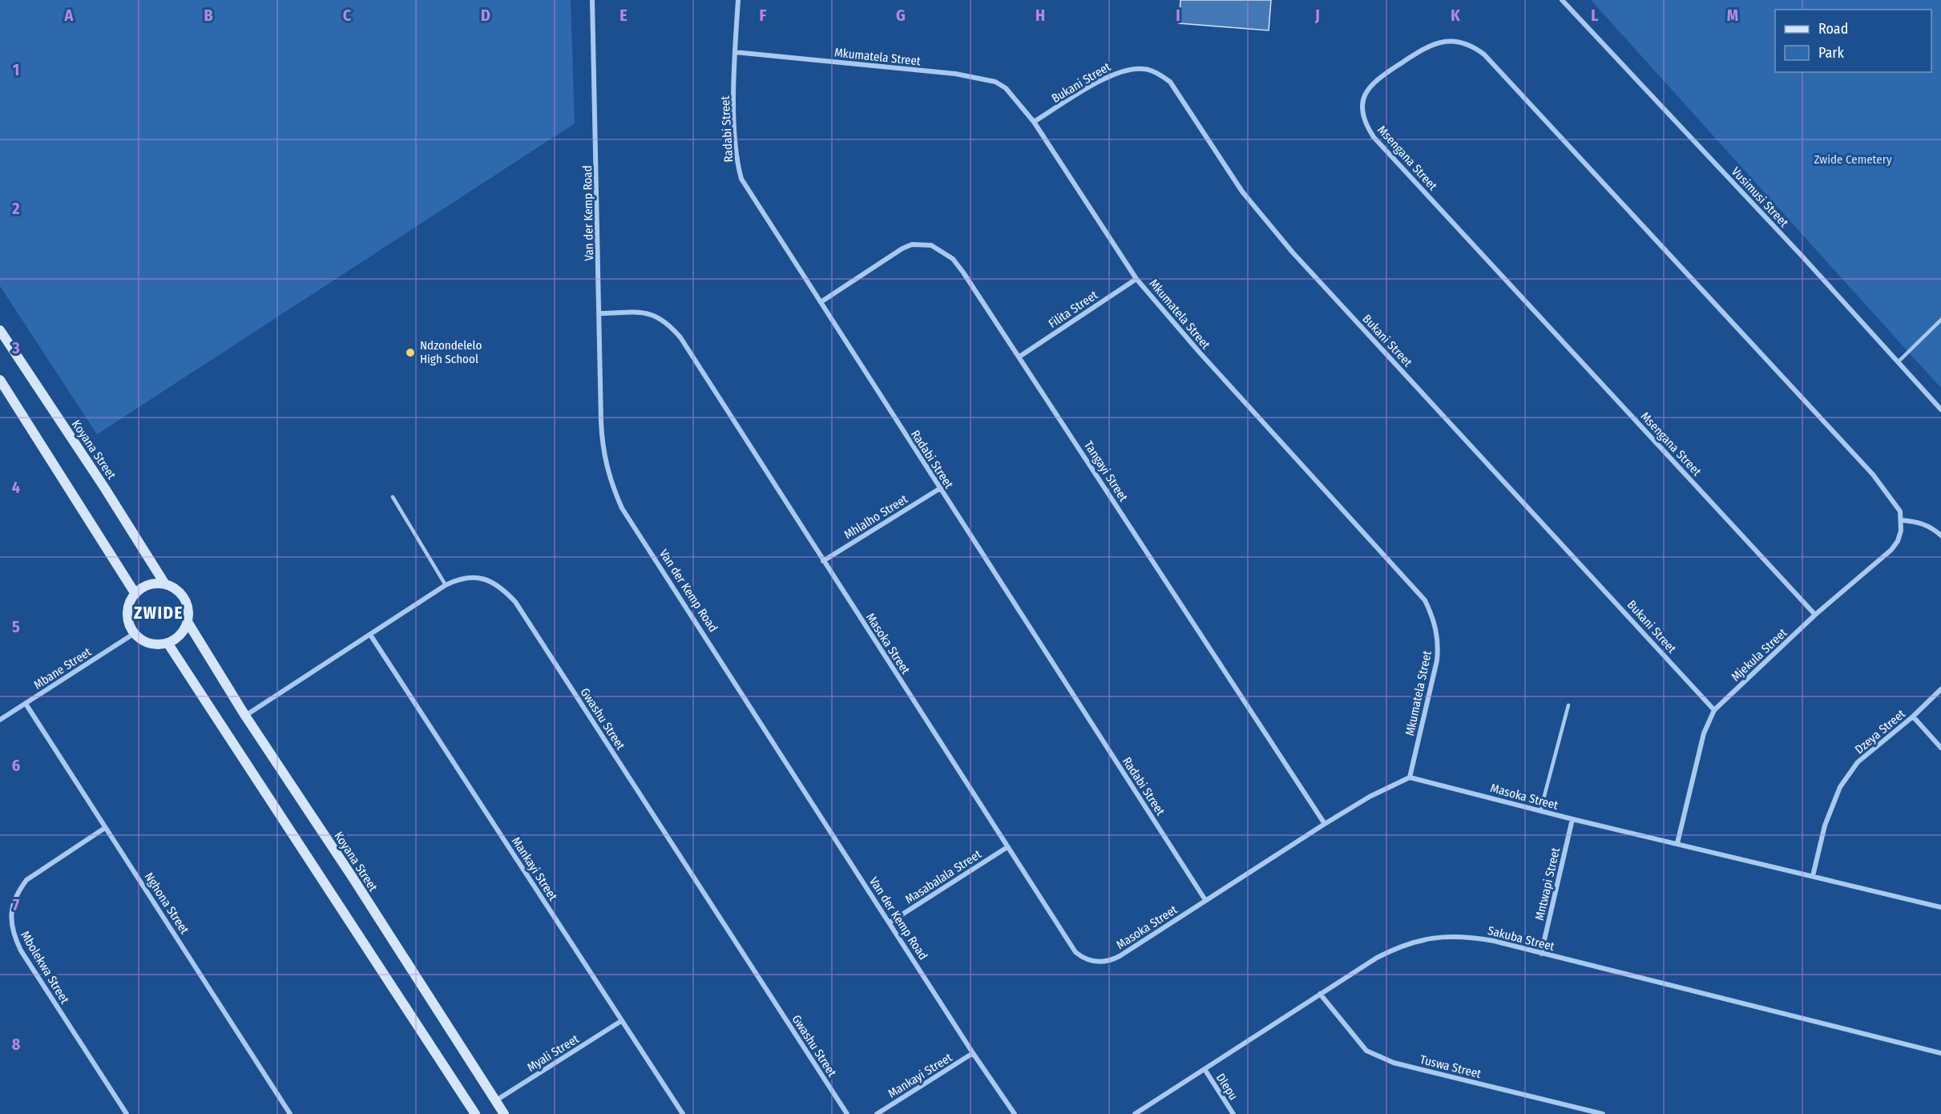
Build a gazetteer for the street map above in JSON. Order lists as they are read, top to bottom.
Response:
{
  "streets": {
    "main road": ["Koyana Street"],
    "street": [
      "Mkumatela Street",
      "Bukani Street",
      "Radabi Street",
      "Msengana Street",
      "Vusimusi Street",
      "Van der Kemp Road",
      "Filita Street",
      "Tangayi Street",
      "Mhlalho Street",
      "Masoka Street",
      "Mjekula Street",
      "Mbane Street",
      "Gwashu Street",
      "Dzeya Street",
      "Mankayi Street",
      "Masabalala Street",
      "Mntwapi Street",
      "Nghona Street",
      "Sakuba Street",
      "Mbolekwa Street",
      "Myali Street",
      "Tuswa Street",
      "Dlepu"
    ]
  },
  "crossings": [
    ["Mkumatela Street", "Bukani Street"],
    ["Mkumatela Street", "Radabi Street"],
    ["Mkumatela Street", "Filita Street"],
    ["Mkumatela Street", "Masoka Street"],
    ["Bukani Street", "Mjekula Street"],
    ["Radabi Street", "Tangayi Street"],
    ["Radabi Street", "Mhlalho Street"],
    ["Radabi Street", "Masoka Street"],
    ["Msengana Street", "Mjekula Street"],
    ["Van der Kemp Road", "Masoka Street"],
    ["Van der Kemp Road", "Mankayi Street"],
    ["Van der Kemp Road", "Masabalala Street"],
    ["Filita Street", "Tangayi Street"],
    ["Koyana Street", "Mbane Street"],
    ["Koyana Street", "Gwashu Street"],
    ["Koyana Street", "Myali Street"],
    ["Tangayi Street", "Masoka Street"],
    ["Mhlalho Street", "Masoka Street"],
    ["Masoka Street", "Mjekula Street"],
    ["Masoka Street", "Dzeya Street"],
    ["Masoka Street", "Masabalala Street"],
    ["Masoka Street", "Mntwapi Street"],
    ["Mbane Street", "Nghona Street"],
    ["Gwashu Street", "Mankayi Street"],
    ["Mankayi Street", "Myali Street"],
    ["Mntwapi Street", "Sakuba Street"],
    ["Nghona Street", "Mbolekwa Street"],
    ["Sakuba Street", "Tuswa Street"],
    ["Sakuba Street", "Dlepu"]
  ],
  "districts": ["ZWIDE"],
  "parks": ["Zwide Cemetery"],
  "places": ["Ndzondelelo High School"],
  "legend": ["Road", "Park"],
  "grid": {
    "columns": [
      "A",
      "B",
      "C",
      "D",
      "E",
      "F",
      "G",
      "H",
      "I",
      "J",
      "K",
      "L",
      "M"
    ],
    "rows": [
      "1",
      "2",
      "3",
      "4",
      "5",
      "6",
      "7",
      "8"
    ]
  }
}
